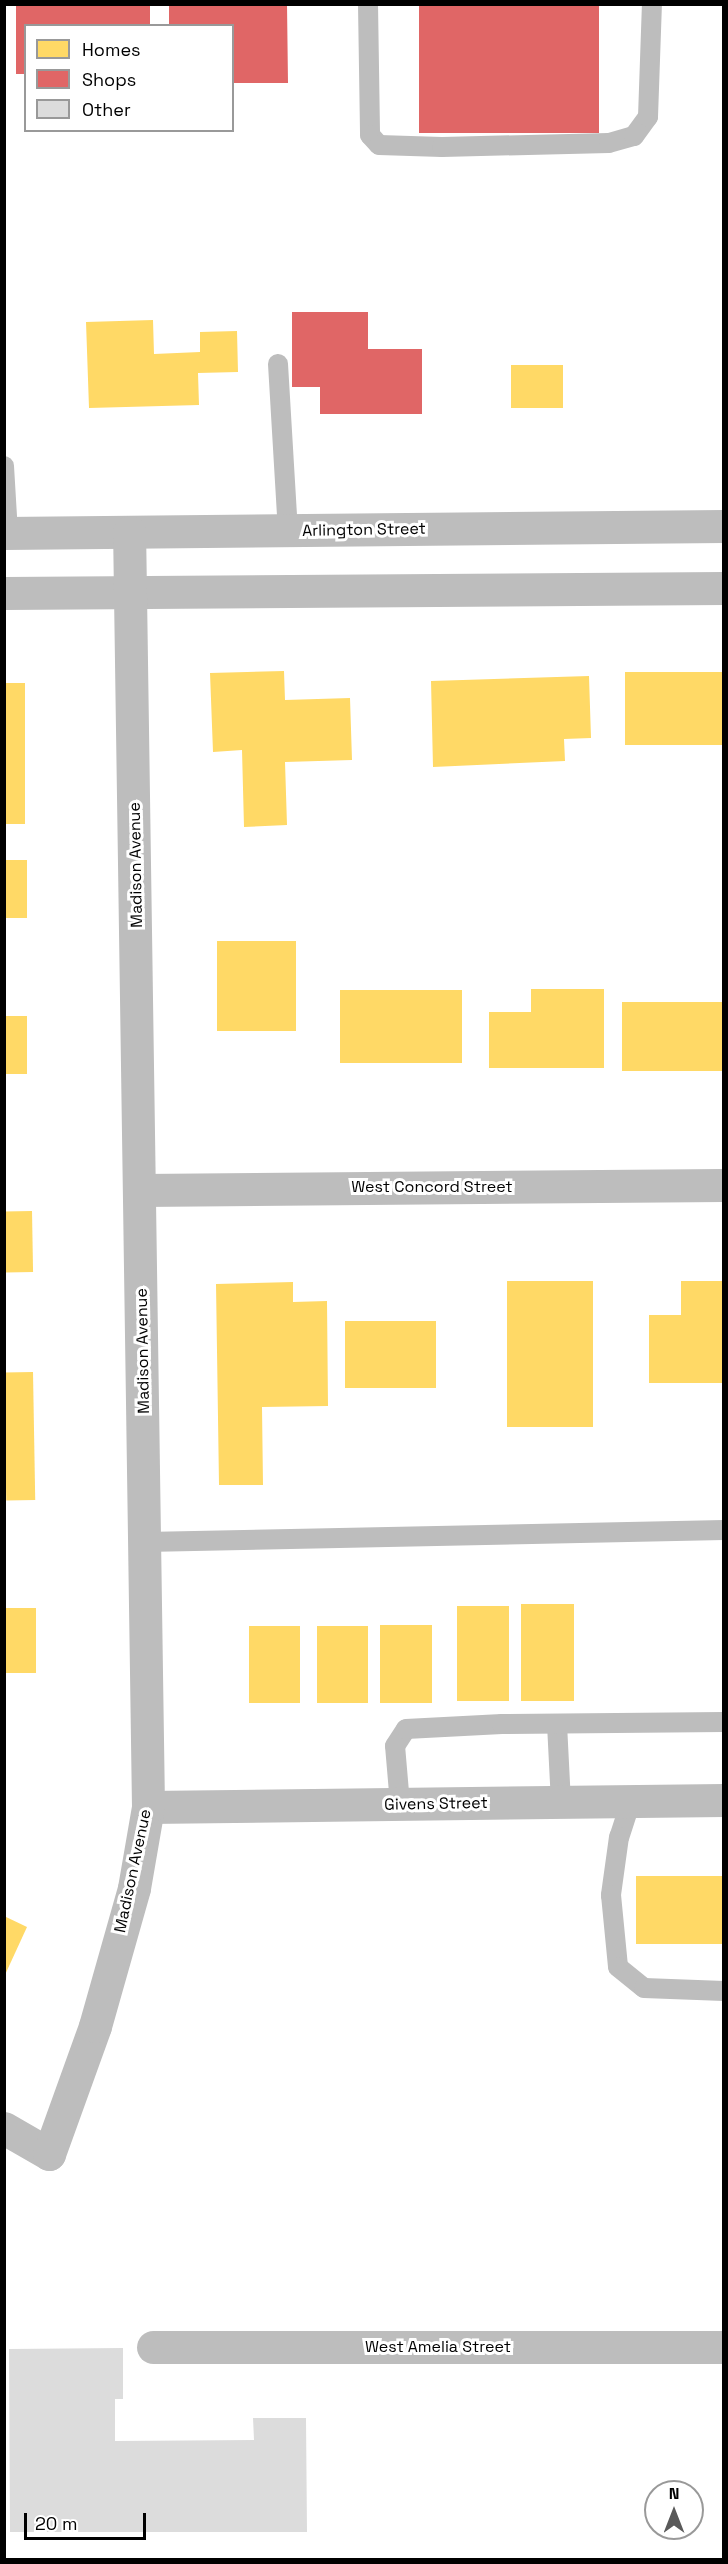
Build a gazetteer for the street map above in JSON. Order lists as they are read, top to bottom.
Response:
{
  "streets": {
    "street": [
      "Arlington Street",
      "Madison Avenue",
      "West Concord Street",
      "Givens Street",
      "West Amelia Street"
    ]
  },
  "crossings": [
    ["Arlington Street", "Madison Avenue"],
    ["Madison Avenue", "West Concord Street"],
    ["Madison Avenue", "Givens Street"]
  ],
  "legend": ["Homes", "Shops", "Other"],
  "scale_bar": "20 m",
  "north": "top"
}
